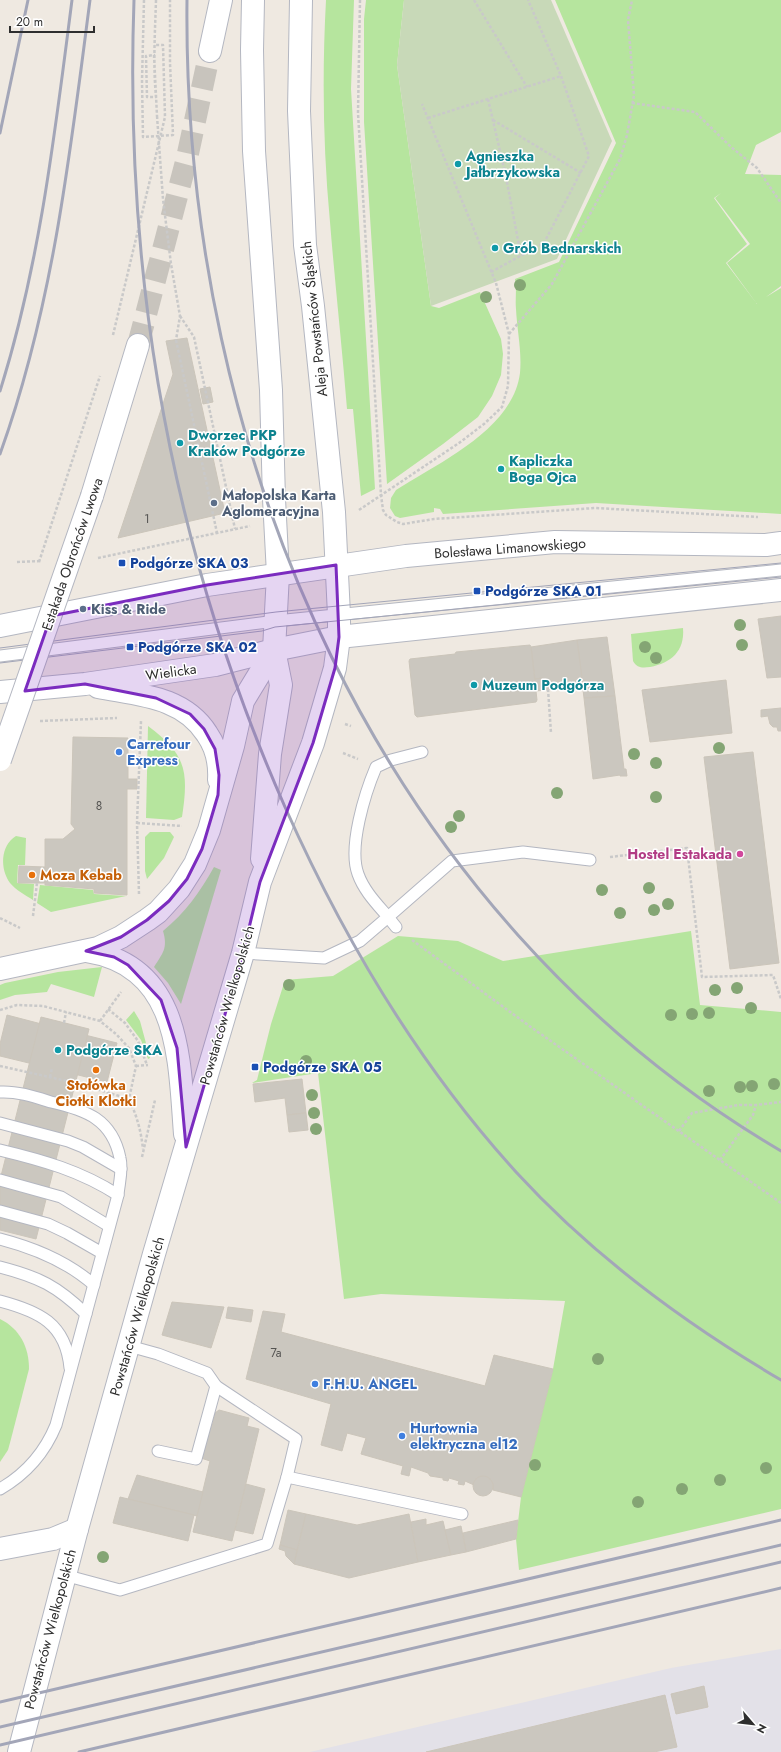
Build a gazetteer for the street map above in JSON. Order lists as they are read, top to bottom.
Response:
{
  "streets": {
    "main road": [
      "Aleja Powstańców Śląskich",
      "Bolesława Limanowskiego",
      "Estakada Obrońców Lwowa",
      "Wielicka",
      "Powstańców Wielkopolskich"
    ]
  },
  "crossings": [
    ["Aleja Powstańców Śląskich", "Bolesława Limanowskiego"],
    ["Aleja Powstańców Śląskich", "Wielicka"],
    ["Aleja Powstańców Śląskich", "Powstańców Wielkopolskich"],
    ["Wielicka", "Powstańców Wielkopolskich"]
  ],
  "places": {
    "other": [
      "Agnieszka Jałbrzykowska",
      "Grób Bednarskich",
      "Dworzec PKP Kraków Podgórze",
      "Kapliczka Boga Ojca",
      "Małopolska Karta Aglomeracyjna",
      "Kiss & Ride",
      "Muzeum Podgórza",
      "Carrefour Express",
      "Hostel Estakada",
      "Moza Kebab",
      "Podgórze SKA",
      "Stołówka Ciotki Klotki",
      "F.H.U. ANGEL",
      "Hurtownia elektryczna el12"
    ],
    "transit": [
      "Podgórze SKA 03",
      "Podgórze SKA 01",
      "Podgórze SKA 02",
      "Podgórze SKA 05"
    ]
  },
  "house_numbers": ["1", "8", "7a"],
  "scale_bar": "20 m",
  "north": "bottom right"
}
